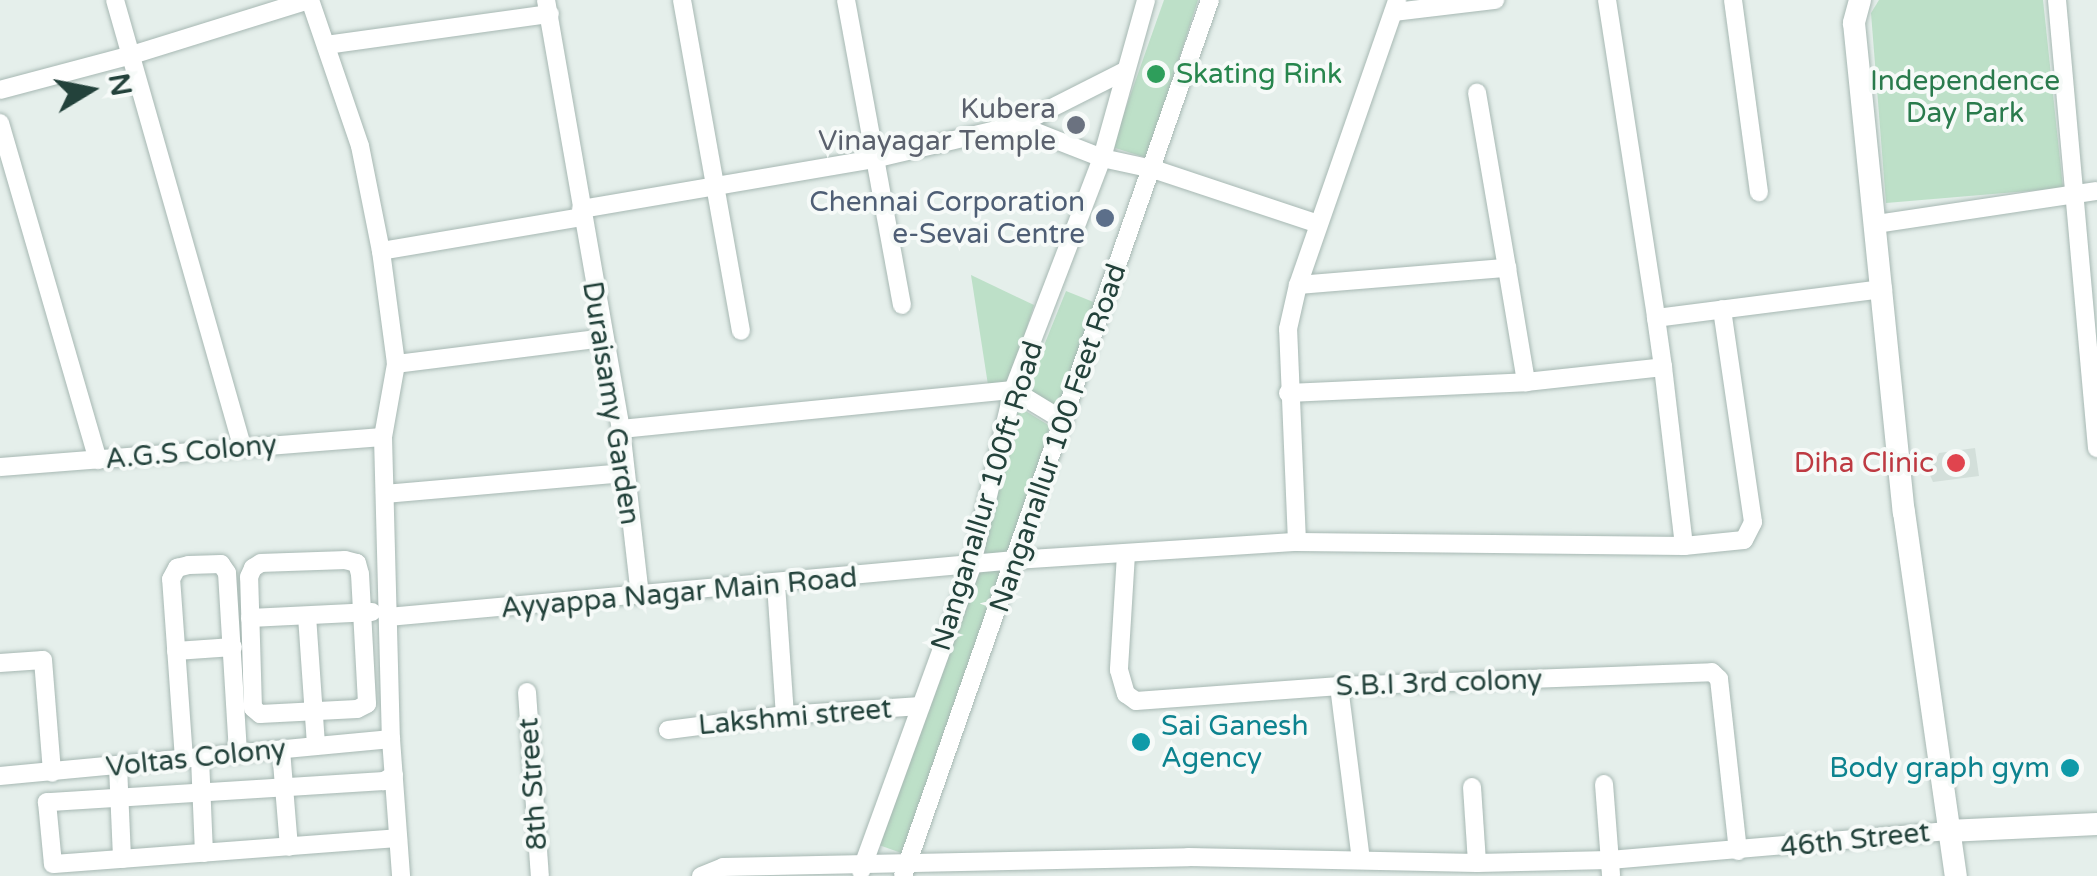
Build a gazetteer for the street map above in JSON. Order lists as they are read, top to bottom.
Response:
{
  "streets": {
    "street": [
      "Duraisamy Garden",
      "Nanganallur 100 Feet Road",
      "A.G.S Colony",
      "Nanganallur 100ft Road",
      "Ayyappa Nagar Main Road",
      "S.B.I 3rd colony",
      "Lakshmi street",
      "Voltas Colony",
      "8th Street",
      "46th Street"
    ]
  },
  "crossings": [
    ["Duraisamy Garden", "Ayyappa Nagar Main Road"],
    ["Nanganallur 100 Feet Road", "Ayyappa Nagar Main Road"],
    ["Nanganallur 100 Feet Road", "46th Street"],
    ["Nanganallur 100ft Road", "Ayyappa Nagar Main Road"],
    ["Nanganallur 100ft Road", "Lakshmi street"],
    ["Nanganallur 100ft Road", "46th Street"],
    ["Ayyappa Nagar Main Road", "S.B.I 3rd colony"],
    ["S.B.I 3rd colony", "46th Street"]
  ],
  "parks": ["Independence Day Park"],
  "places": [
    "Skating Rink",
    "Kubera Vinayagar Temple",
    "Chennai Corporation e-Sevai Centre",
    "Diha Clinic",
    "Sai Ganesh Agency",
    "Body graph gym"
  ],
  "north": "right"
}
